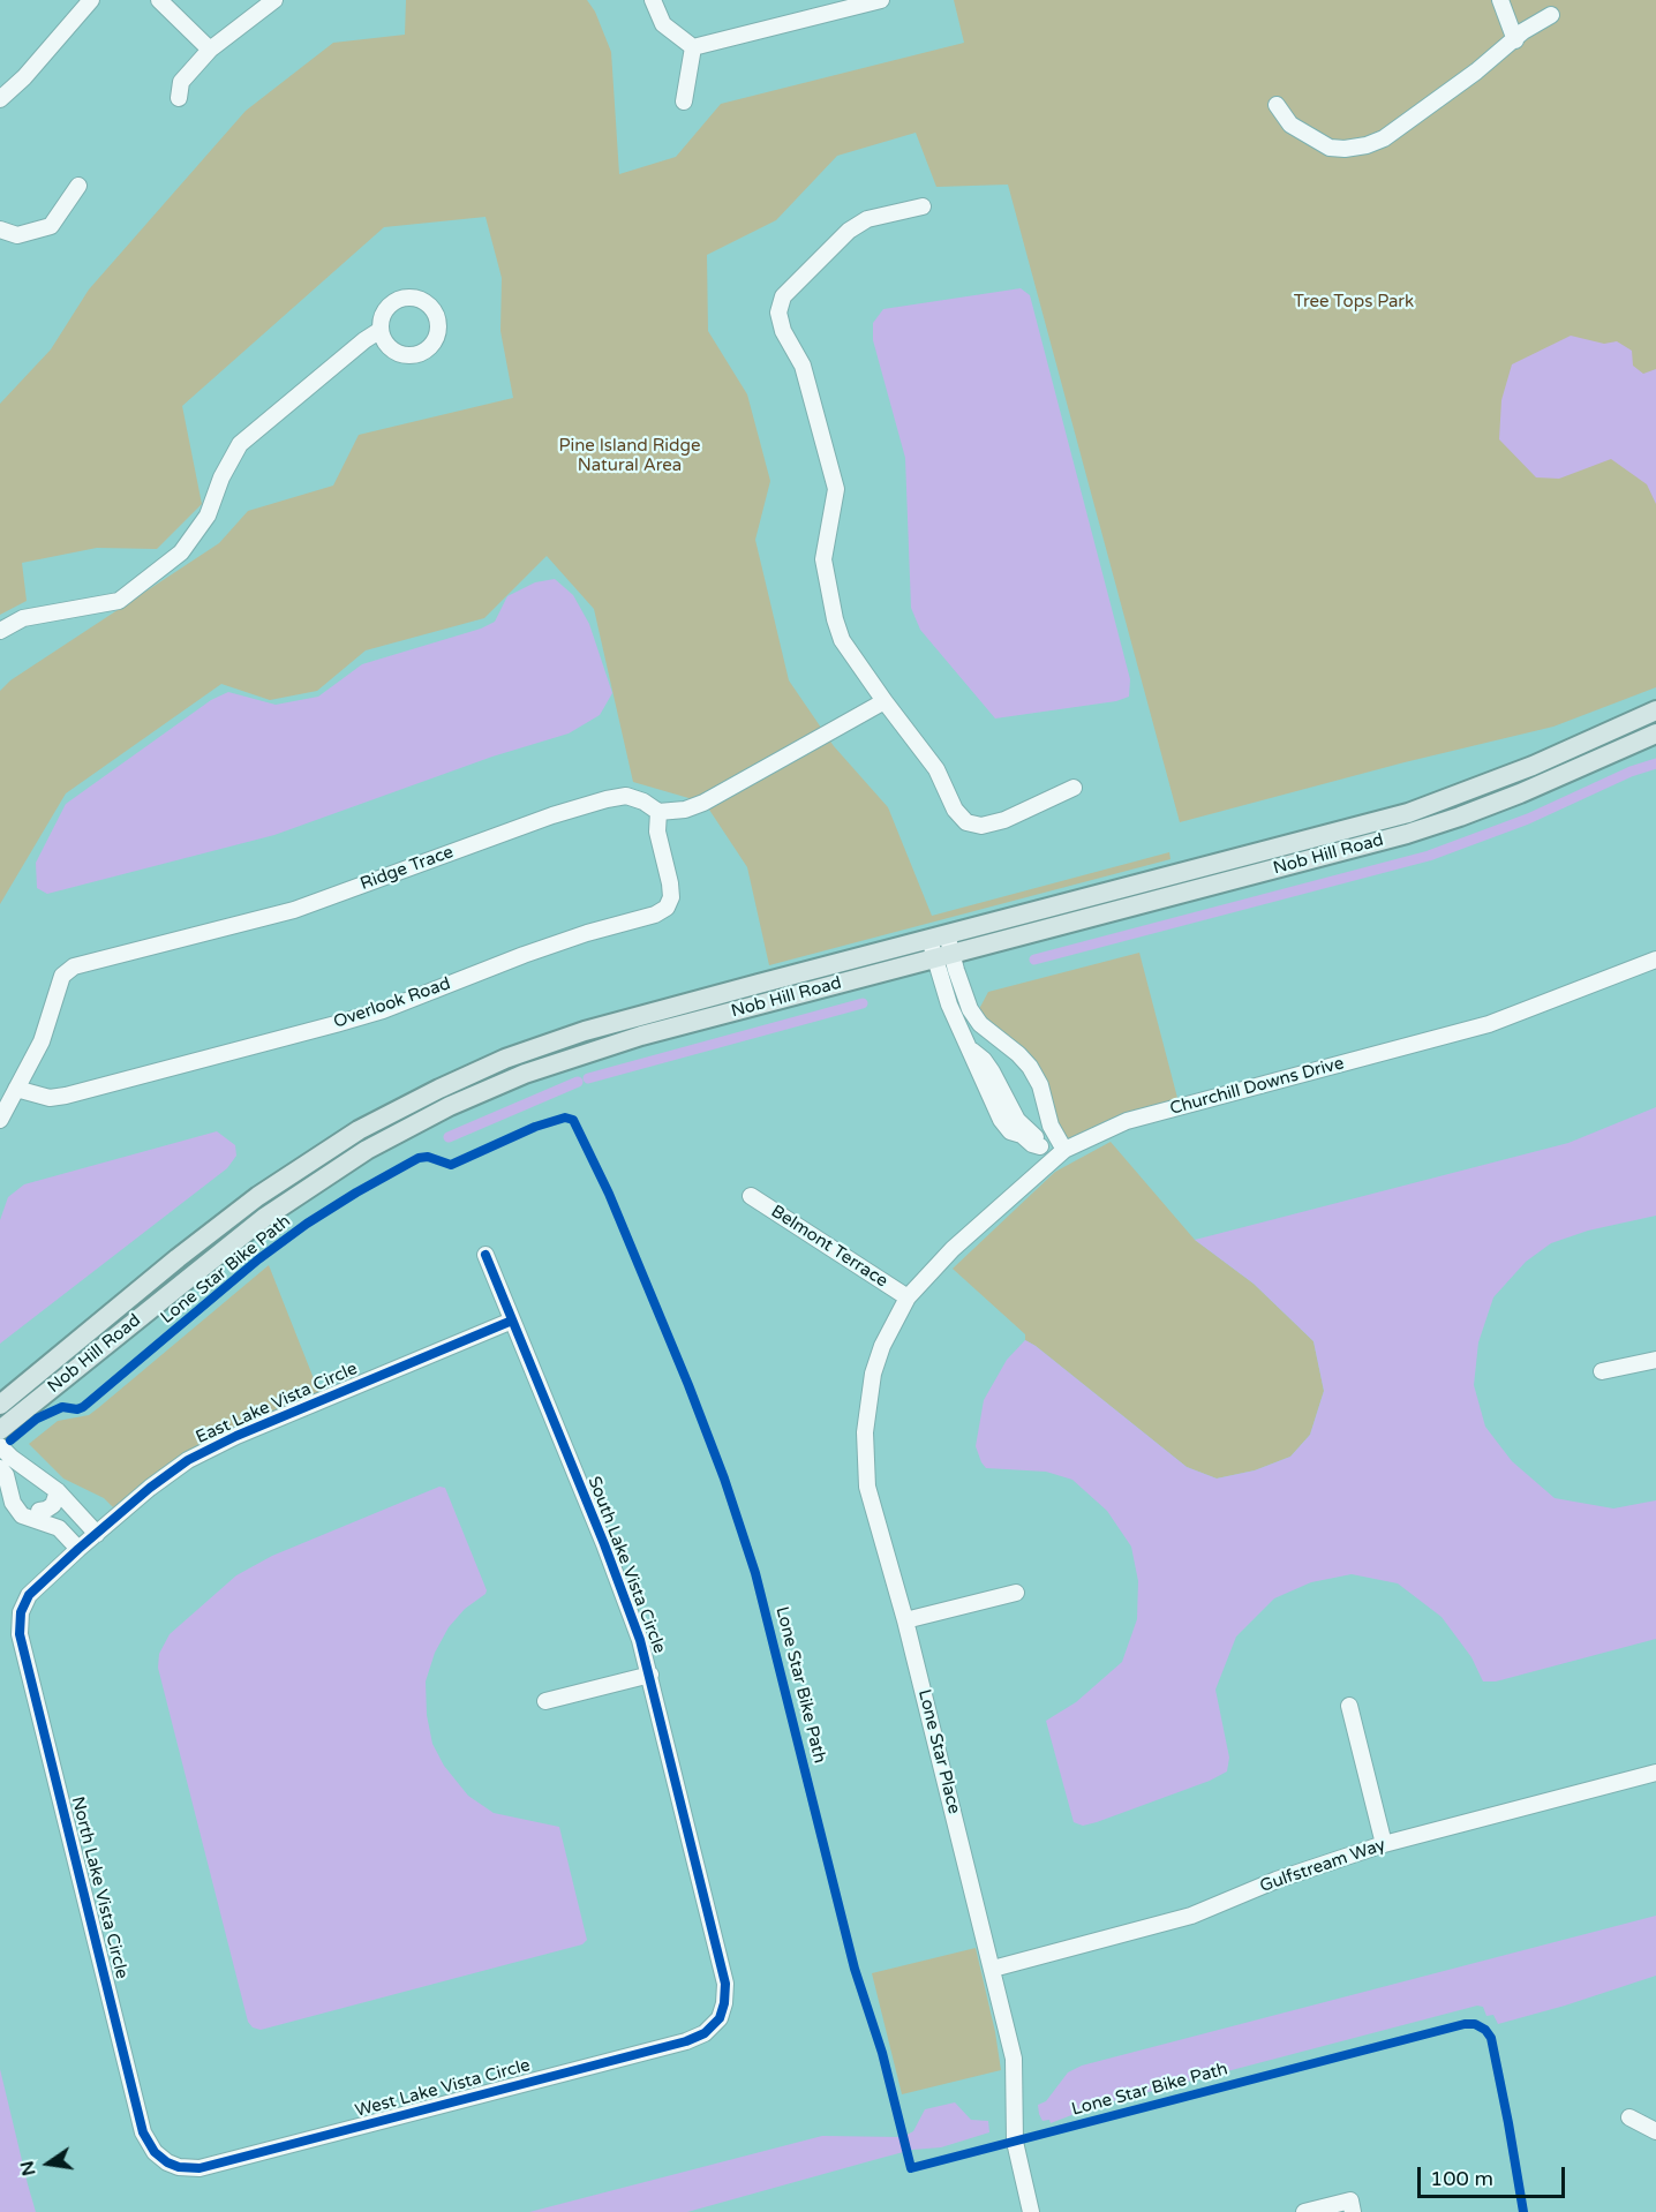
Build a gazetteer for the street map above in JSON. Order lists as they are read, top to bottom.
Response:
{
  "streets": {
    "main road": ["Nob Hill Road"],
    "street": [
      "Ridge Trace",
      "Overlook Road",
      "Churchill Downs Drive",
      "Belmont Terrace",
      "East Lake Vista Circle",
      "South Lake Vista Circle",
      "Lone Star Place",
      "Gulfstream Way",
      "North Lake Vista Circle",
      "West Lake Vista Circle"
    ],
    "cycle path": ["Lone Star Bike Path"]
  },
  "crossings": [
    ["Ridge Trace", "Overlook Road"],
    ["Churchill Downs Drive", "Belmont Terrace"],
    ["Churchill Downs Drive", "Lone Star Place"],
    ["Belmont Terrace", "Lone Star Place"],
    ["East Lake Vista Circle", "South Lake Vista Circle"],
    ["East Lake Vista Circle", "North Lake Vista Circle"],
    ["South Lake Vista Circle", "West Lake Vista Circle"],
    ["Lone Star Place", "Gulfstream Way"],
    ["North Lake Vista Circle", "West Lake Vista Circle"]
  ],
  "parks": ["Tree Tops Park", "Pine Island Ridge Natural Area"],
  "scale_bar": "100 m",
  "north": "left"
}
